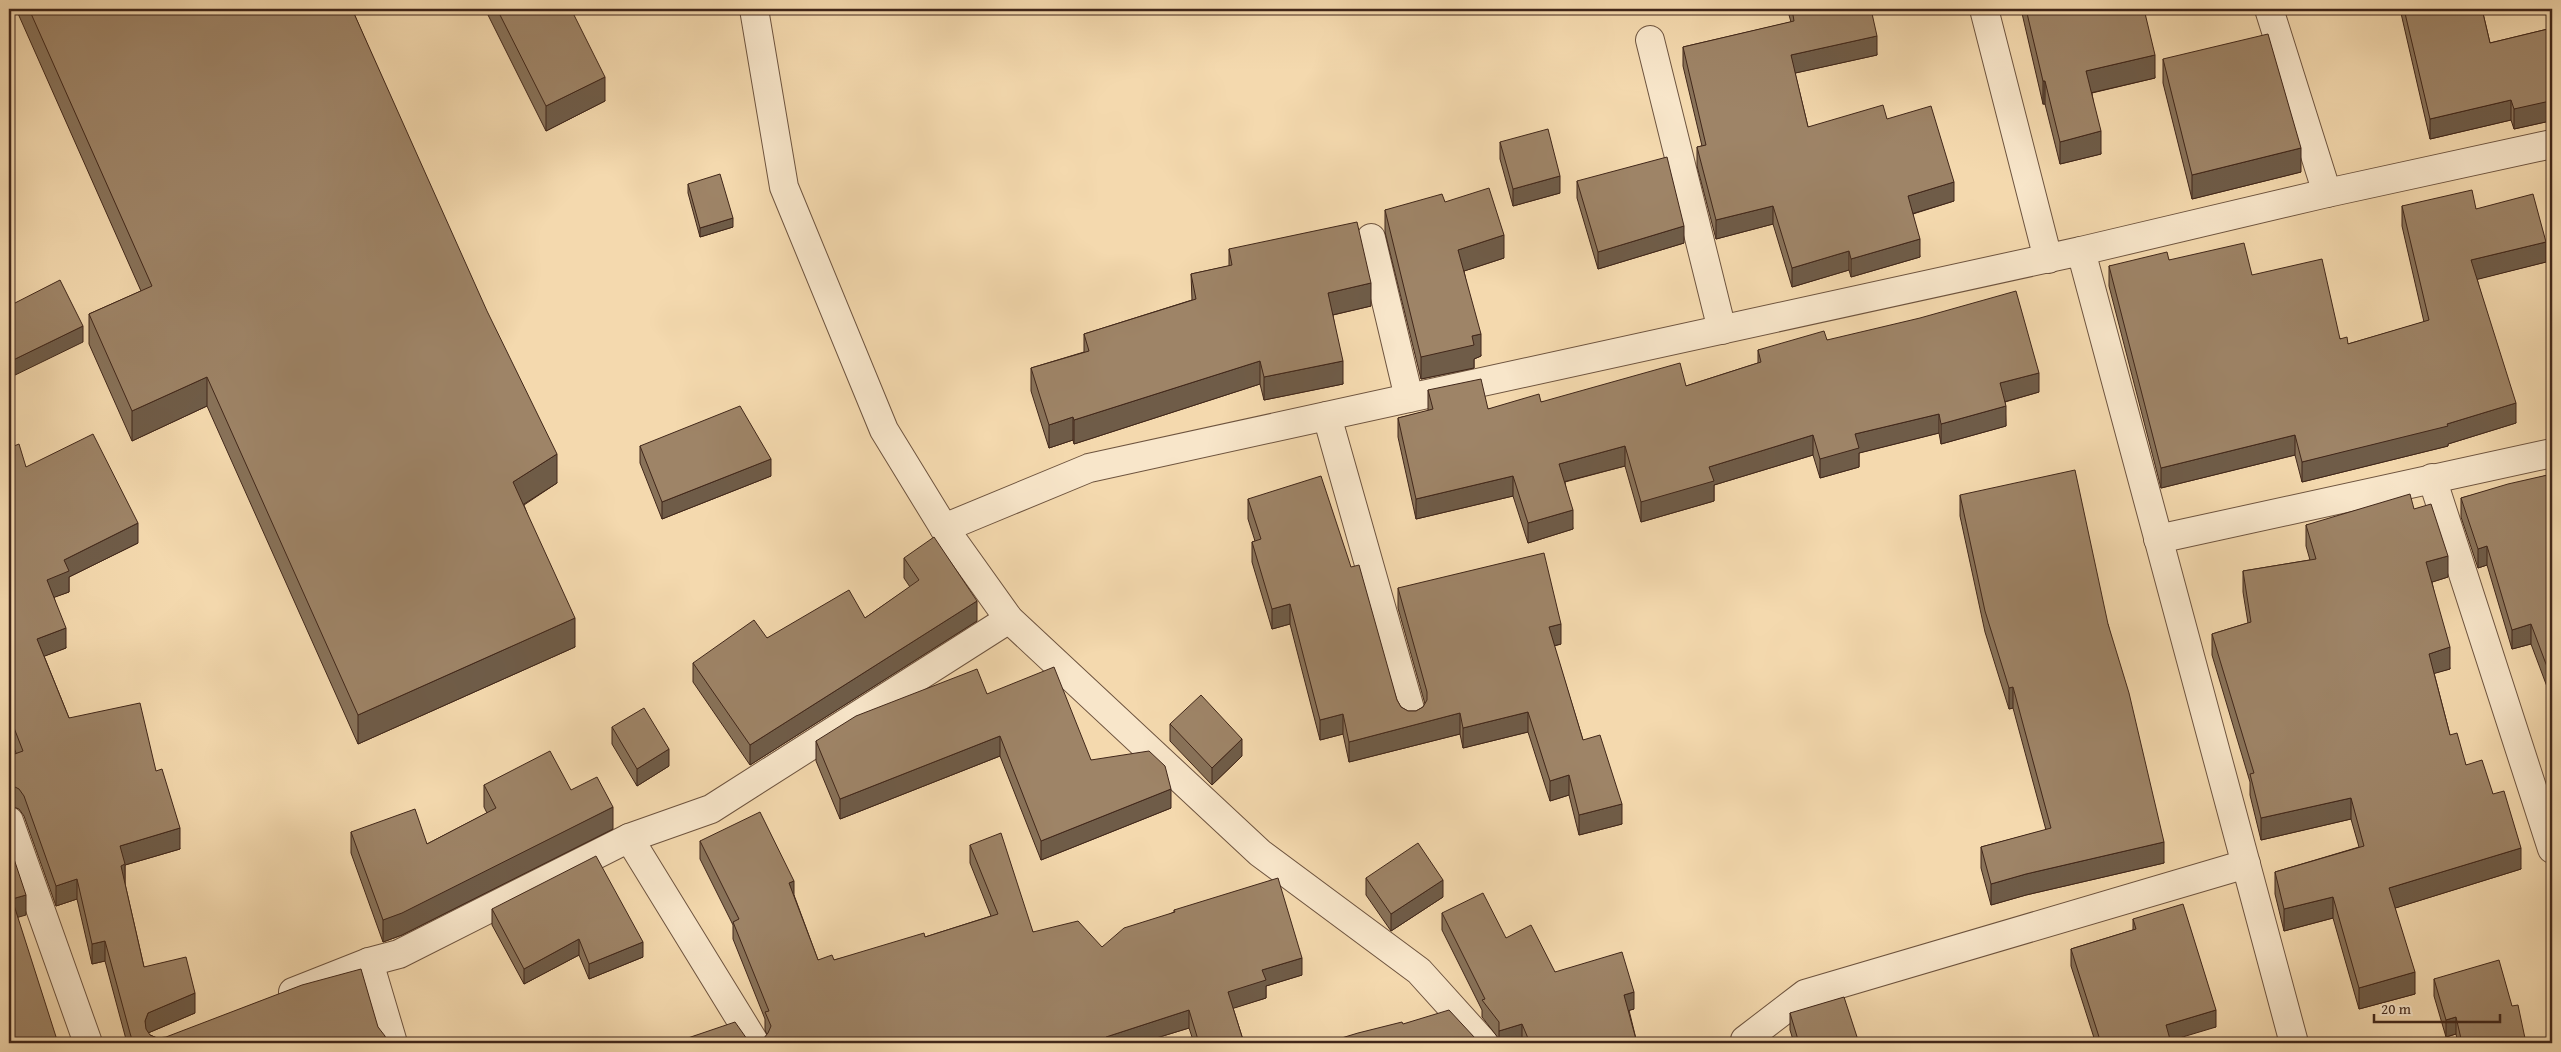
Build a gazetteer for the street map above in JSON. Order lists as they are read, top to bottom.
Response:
{
  "scale_bar": "20 m"
}
